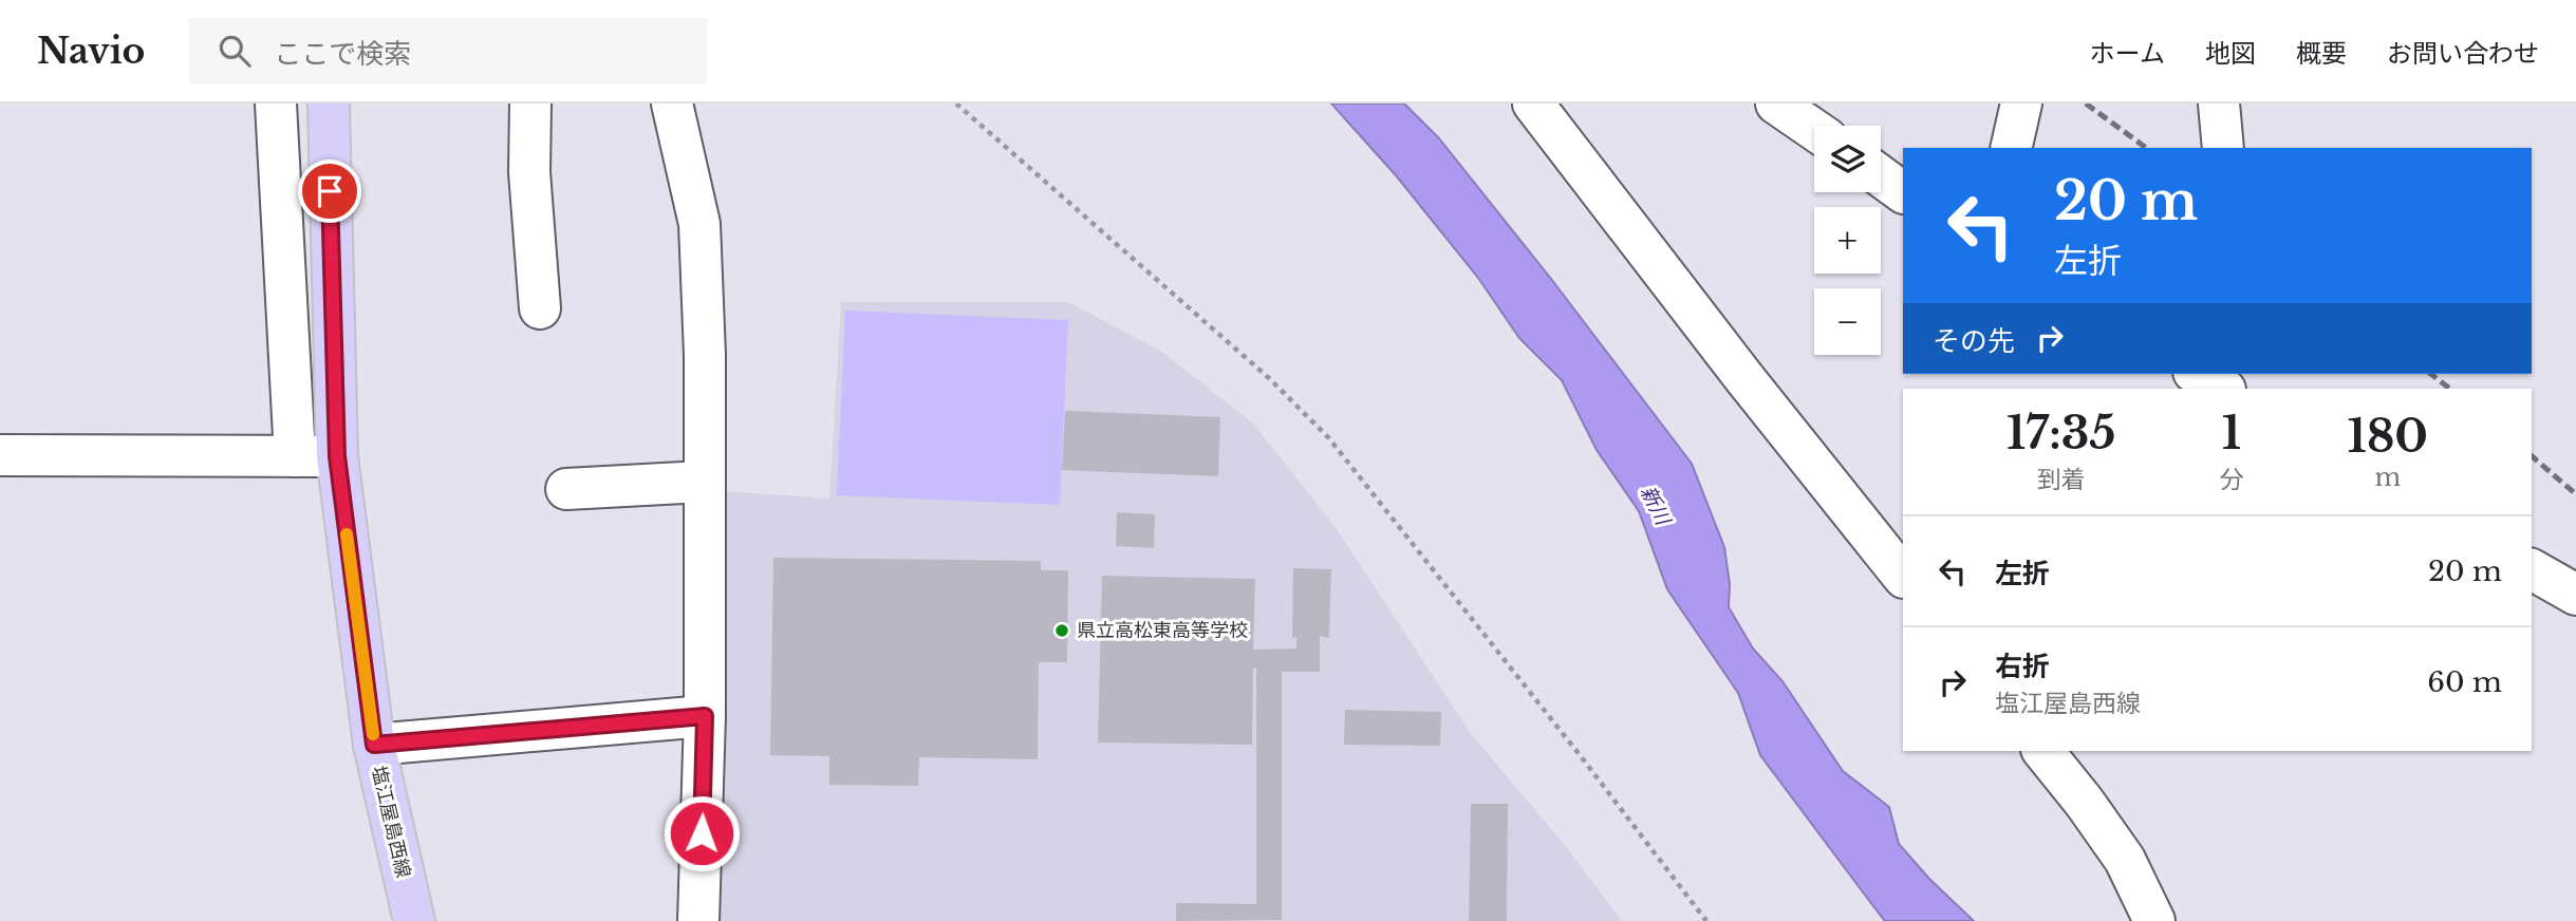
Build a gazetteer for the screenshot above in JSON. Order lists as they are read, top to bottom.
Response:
{
  "streets": {
    "main road": ["塩江屋島西線"]
  },
  "water": ["新川"],
  "places": ["県立高松東高等学校"],
  "page": {
    "header": "Navio",
    "search": "ここで検索",
    "nav": [
      "ホーム",
      "地図",
      "概要",
      "お問い合わせ"
    ],
    "map_buttons": ["+", "−"],
    "turn": ["20 m", "左折"],
    "then": "その先",
    "eta": [
      "17:35",
      "到着",
      "1",
      "分",
      "180",
      "m"
    ],
    "list": [
      {
        "name": "左折",
        "value": "20 m"
      },
      {
        "name": "右折",
        "note": "塩江屋島西線",
        "value": "60 m"
      }
    ]
  }
}
